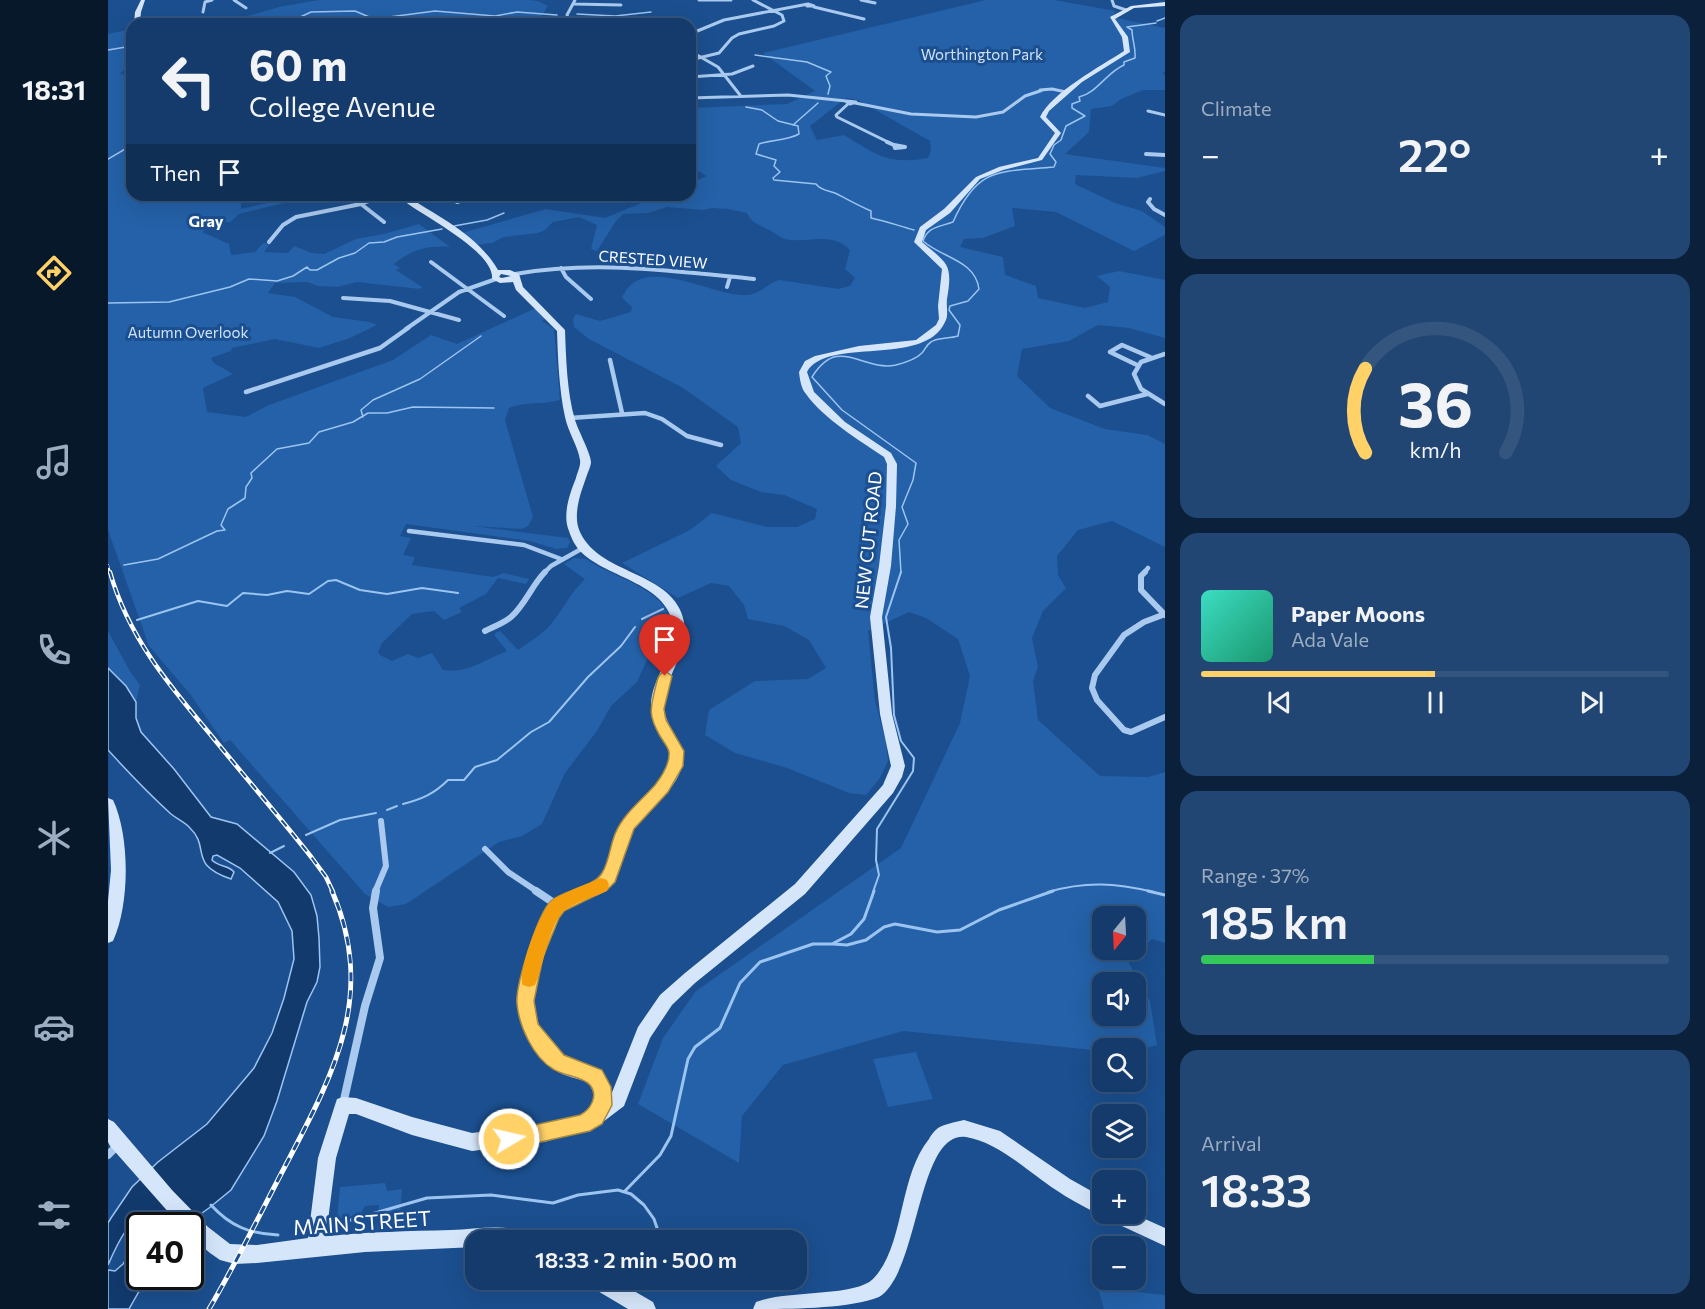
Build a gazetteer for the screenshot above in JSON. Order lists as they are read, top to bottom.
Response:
{
  "streets": {
    "street": ["CRESTED VIEW", "NEW CUT ROAD", "MAIN STREET"]
  },
  "districts": ["Gray"],
  "parks": ["Worthington Park", "Autumn Overlook"],
  "north": "bottom",
  "page": {
    "tabs": "18:31",
    "tile": [
      "Climate",
      ["Range · 37%", "185 km"],
      ["Arrival", "18:33"]
    ],
    "turn": ["60 m", "College Avenue"],
    "heat": ["−", "22°", "+"],
    "then": "Then",
    "song": ["Paper Moons", "Ada Vale"],
    "map_buttons": ["+", "−"],
    "limit": "40",
    "trip": "18:33 · 2 min · 500 m",
    "gauge": ["36", "km/h"]
  }
}
